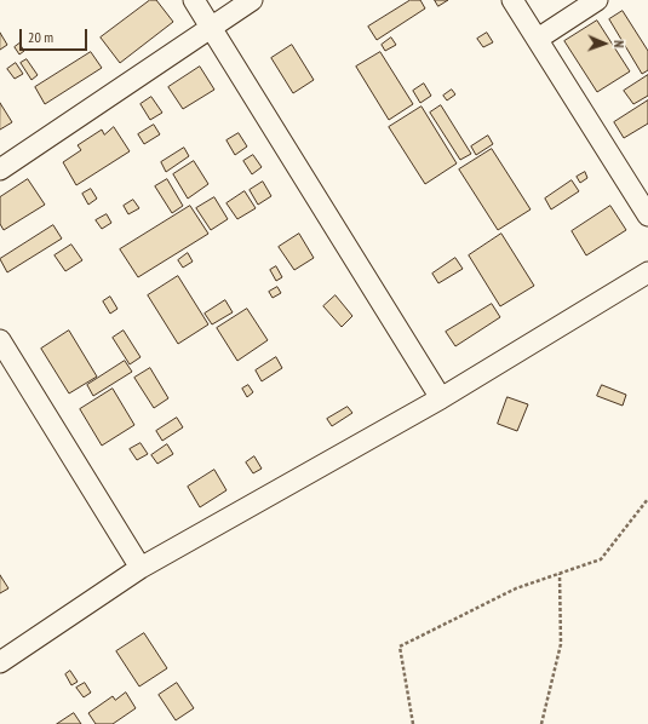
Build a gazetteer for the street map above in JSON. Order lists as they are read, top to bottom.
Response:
{
  "scale_bar": "20 m",
  "north": "right"
}
